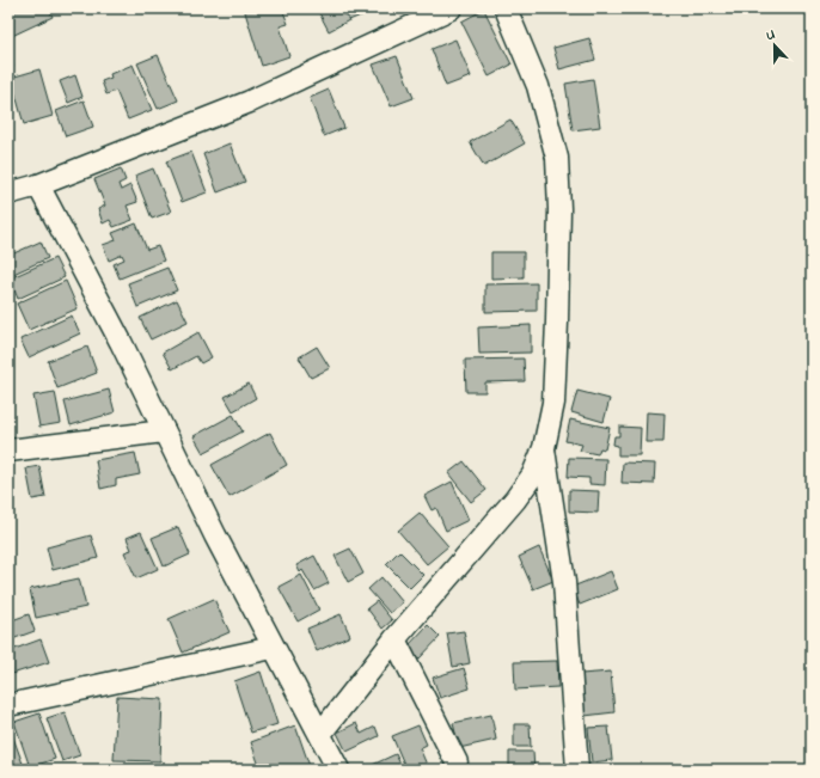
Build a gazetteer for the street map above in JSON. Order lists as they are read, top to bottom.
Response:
{
  "north": "top"
}
